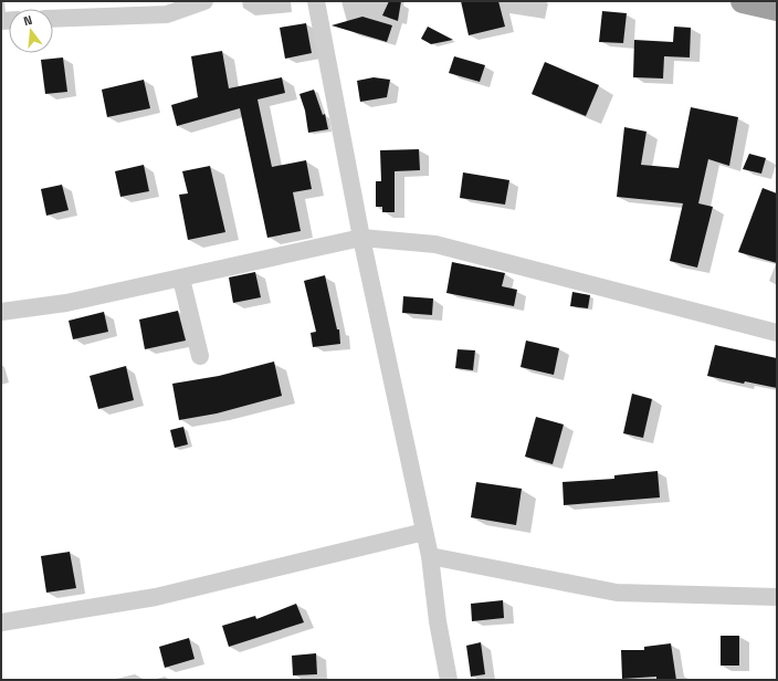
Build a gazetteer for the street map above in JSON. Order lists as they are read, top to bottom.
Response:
{
  "north": "top"
}
